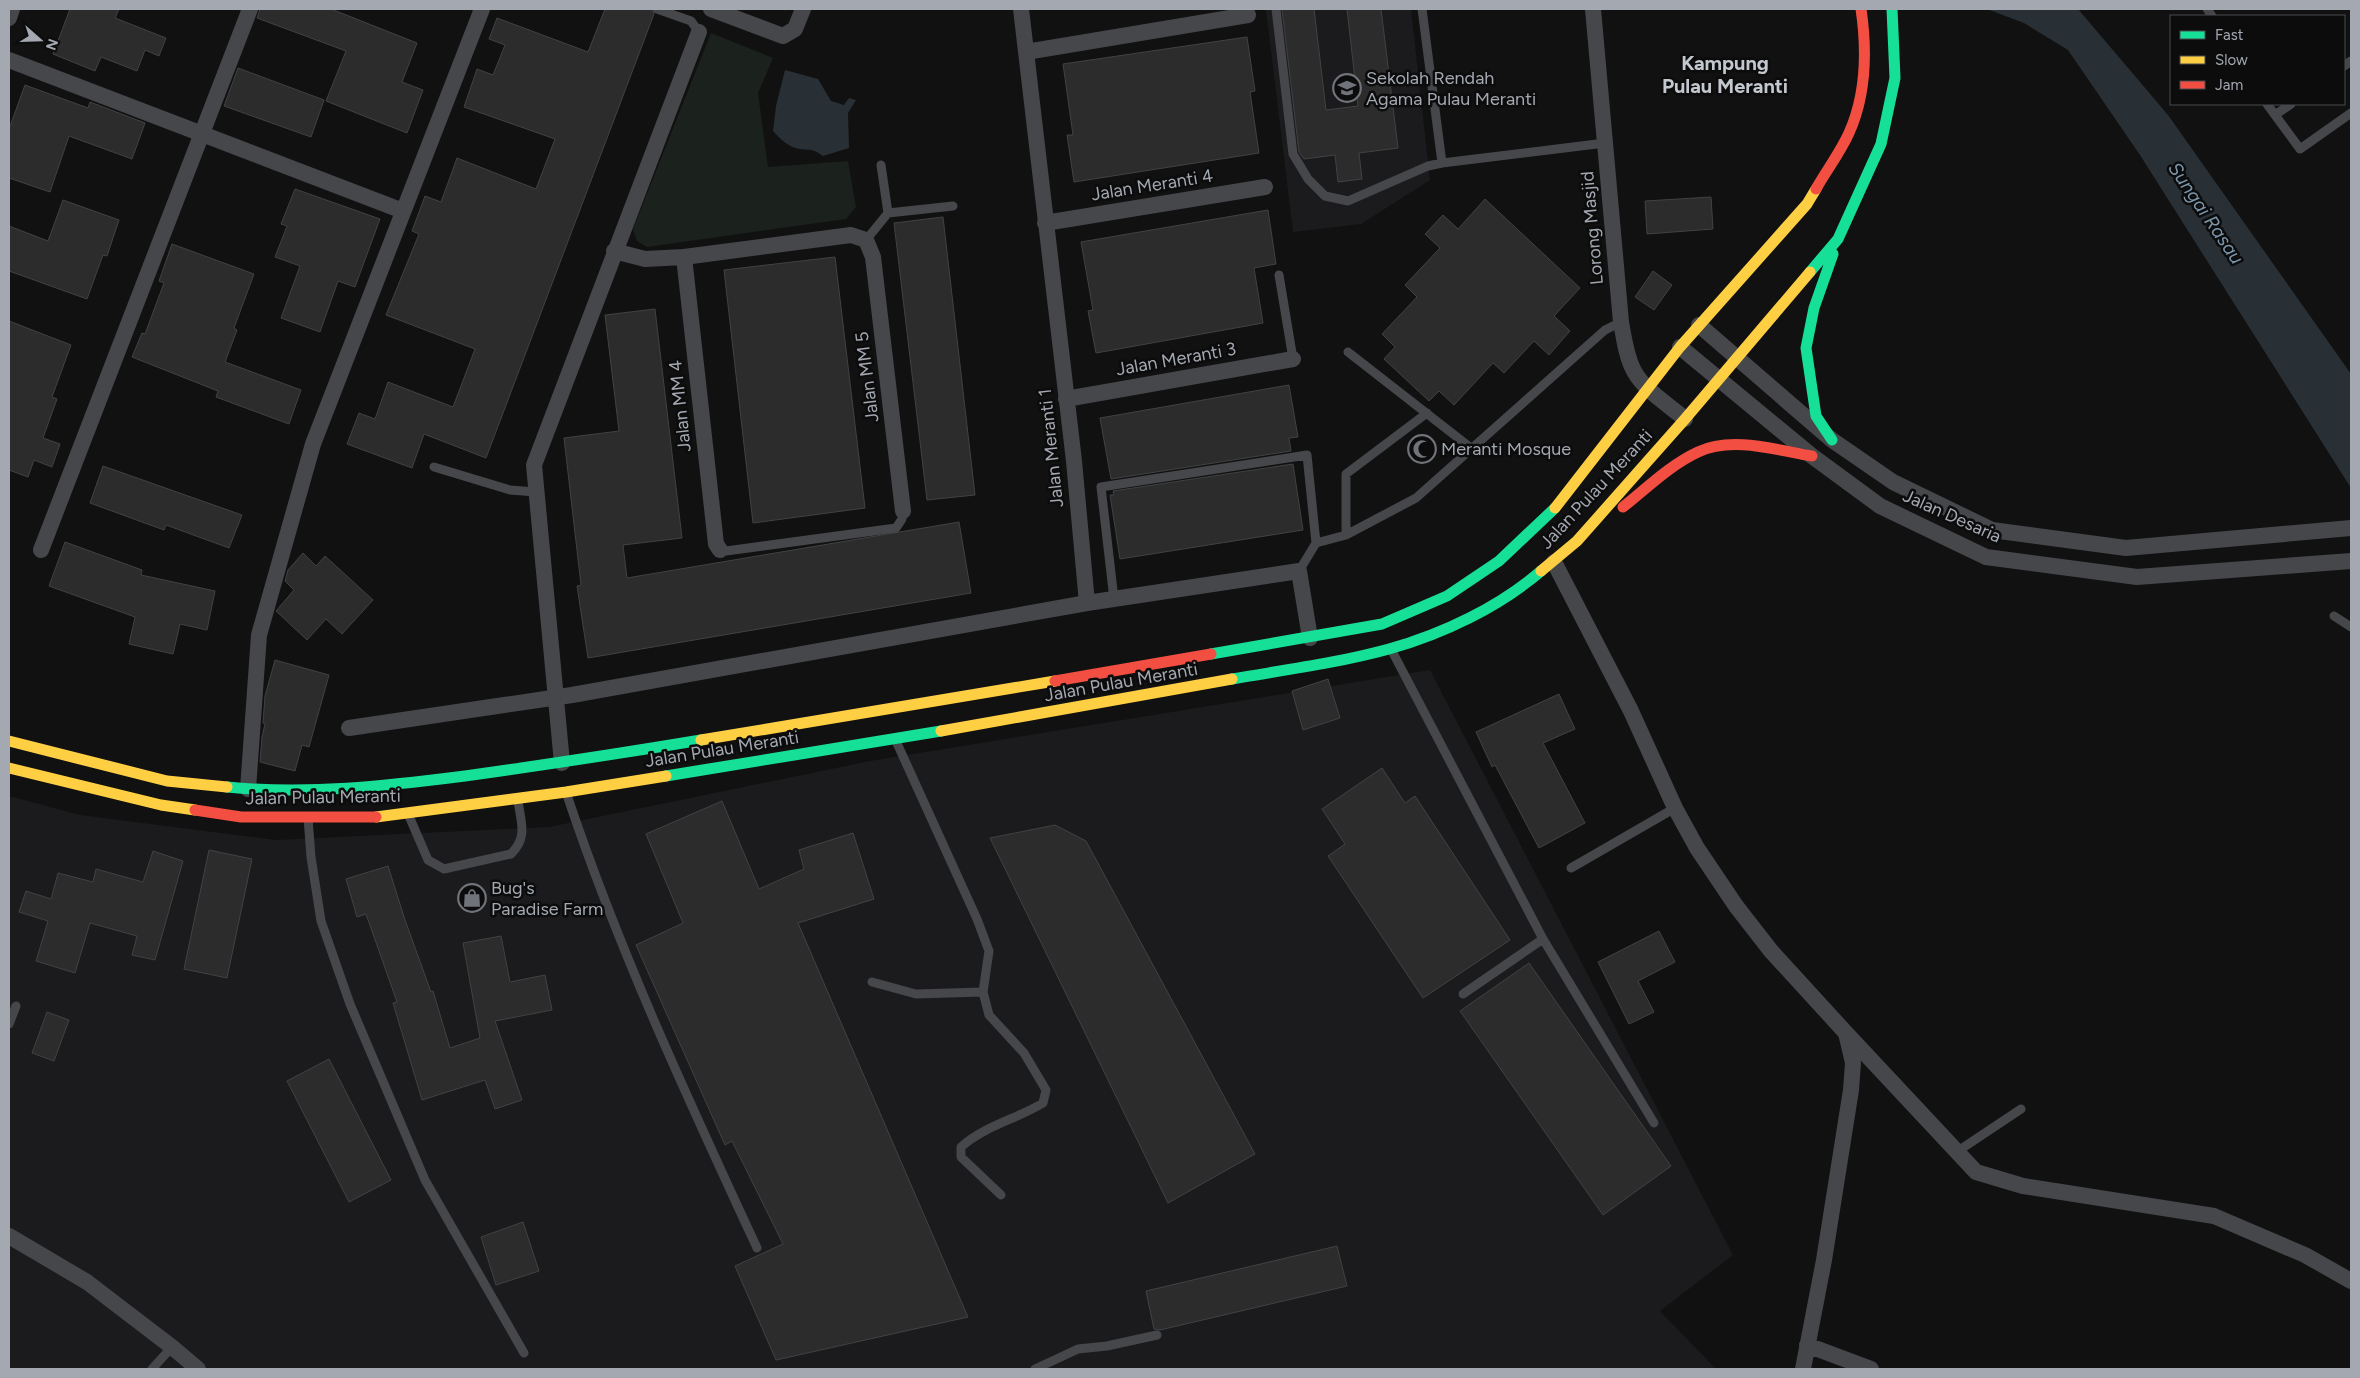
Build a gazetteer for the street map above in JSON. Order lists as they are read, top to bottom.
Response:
{
  "streets": {
    "main road": ["Jalan Pulau Meranti"],
    "street": [
      "Jalan Meranti 4",
      "Lorong Masjid",
      "Jalan Meranti 3",
      "Jalan MM 5",
      "Jalan MM 4",
      "Jalan Meranti 1",
      "Jalan Desaria"
    ]
  },
  "crossings": [
    ["Jalan Meranti 4", "Jalan Meranti 1"],
    ["Lorong Masjid", "Jalan Pulau Meranti"],
    ["Jalan Meranti 3", "Jalan Meranti 1"],
    ["Jalan Pulau Meranti", "Jalan Desaria"]
  ],
  "districts": ["Kampung Pulau Meranti"],
  "water": ["Sungai Rasau"],
  "places": {
    "school or university": ["Sekolah Rendah Agama Pulau Meranti"],
    "mosque": ["Meranti Mosque"],
    "shop": ["Bug's Paradise Farm"]
  },
  "legend": ["Fast", "Slow", "Jam"],
  "north": "right"
}
